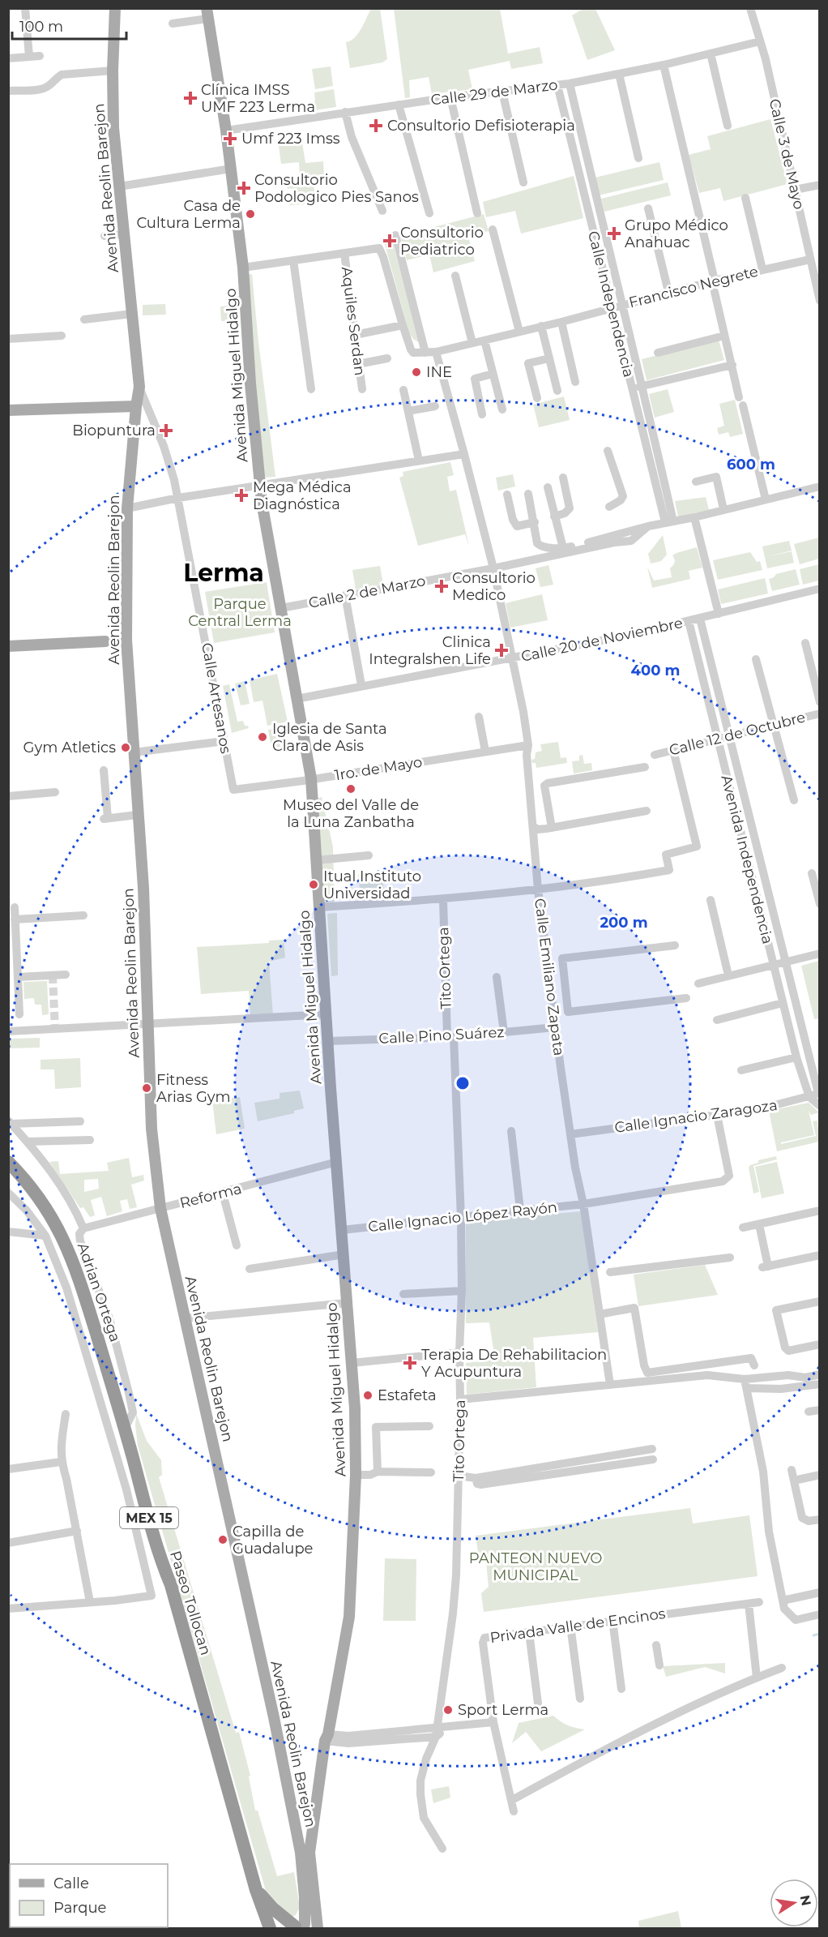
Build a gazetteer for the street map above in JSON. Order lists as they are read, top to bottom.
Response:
{
  "streets": {
    "highway": ["MEX 15", "Paseo Tollocan"],
    "main road": ["Avenida Reolin Barejon", "Avenida Miguel Hidalgo"],
    "street": [
      "Calle 29 de Marzo",
      "Calle 3 de Mayo",
      "Francisco Negrete",
      "Calle Independencia",
      "Aquiles Serdan",
      "Calle 2 de Marzo",
      "Calle 20 de Noviembre",
      "Calle Artesanos",
      "Calle 12 de Octubre",
      "1ro. de Mayo",
      "Avenida Independencia",
      "Tito Ortega",
      "Calle Emiliano Zapata",
      "Calle Pino Suárez",
      "Calle Ignacio Zaragoza",
      "Reforma",
      "Calle Ignacio López Rayón",
      "Adrian Ortega",
      "Privada Valle de Encinos"
    ]
  },
  "crossings": [
    ["Calle 29 de Marzo", "Calle 3 de Mayo"],
    ["Calle 29 de Marzo", "Calle Independencia"],
    ["Calle 29 de Marzo", "Avenida Miguel Hidalgo"],
    ["Calle 3 de Mayo", "Francisco Negrete"],
    ["Avenida Reolin Barejon", "Avenida Miguel Hidalgo"],
    ["Avenida Reolin Barejon", "Calle Artesanos"],
    ["Avenida Reolin Barejon", "Reforma"],
    ["Francisco Negrete", "Calle Independencia"],
    ["Francisco Negrete", "Calle Emiliano Zapata"],
    ["Calle Independencia", "Calle 2 de Marzo"],
    ["Avenida Miguel Hidalgo", "Calle 2 de Marzo"],
    ["Avenida Miguel Hidalgo", "Calle 20 de Noviembre"],
    ["Avenida Miguel Hidalgo", "1ro. de Mayo"],
    ["Avenida Miguel Hidalgo", "Calle Pino Suárez"],
    ["Avenida Miguel Hidalgo", "Reforma"],
    ["Avenida Miguel Hidalgo", "Calle Ignacio López Rayón"],
    ["Calle 2 de Marzo", "Calle Emiliano Zapata"],
    ["Calle 20 de Noviembre", "Avenida Independencia"],
    ["Calle 20 de Noviembre", "Calle Emiliano Zapata"],
    ["Calle Artesanos", "1ro. de Mayo"],
    ["Calle 12 de Octubre", "Avenida Independencia"],
    ["1ro. de Mayo", "Calle Emiliano Zapata"],
    ["Avenida Independencia", "Calle Ignacio Zaragoza"],
    ["Tito Ortega", "Calle Pino Suárez"],
    ["Tito Ortega", "Calle Ignacio López Rayón"],
    ["Calle Emiliano Zapata", "Calle Pino Suárez"],
    ["Calle Emiliano Zapata", "Calle Ignacio Zaragoza"],
    ["Calle Emiliano Zapata", "Calle Ignacio López Rayón"],
    ["Calle Ignacio Zaragoza", "Calle Ignacio López Rayón"],
    ["Reforma", "Adrian Ortega"],
    ["Adrian Ortega", "Paseo Tollocan"]
  ],
  "districts": ["Lerma"],
  "parks": ["Parque Central Lerma", "PANTEON NUEVO MUNICIPAL"],
  "places": {
    "health": [
      "Clínica IMSS UMF 223 Lerma",
      "Consultorio Defisioterapia",
      "Umf 223 Imss",
      "Consultorio Podologico Pies Sanos",
      "Grupo Médico Anahuac",
      "Consultorio Pediatrico",
      "Biopuntura",
      "Mega Médica Diagnóstica",
      "Consultorio Medico",
      "Clinica Integralshen Life",
      "Terapia De Rehabilitacion Y Acupuntura"
    ],
    "other": [
      "Casa de Cultura Lerma",
      "INE",
      "Iglesia de Santa Clara de Asis",
      "Gym Atletics",
      "Museo del Valle de la Luna Zanbatha",
      "Itual Instituto Universidad",
      "Fitness Arias Gym",
      "Estafeta",
      "Capilla de Guadalupe",
      "Sport Lerma"
    ]
  },
  "legend": ["Calle", "Parque"],
  "scale_bar": "100 m",
  "north": "right",
  "rings": ["600 m", "400 m", "200 m"]
}
